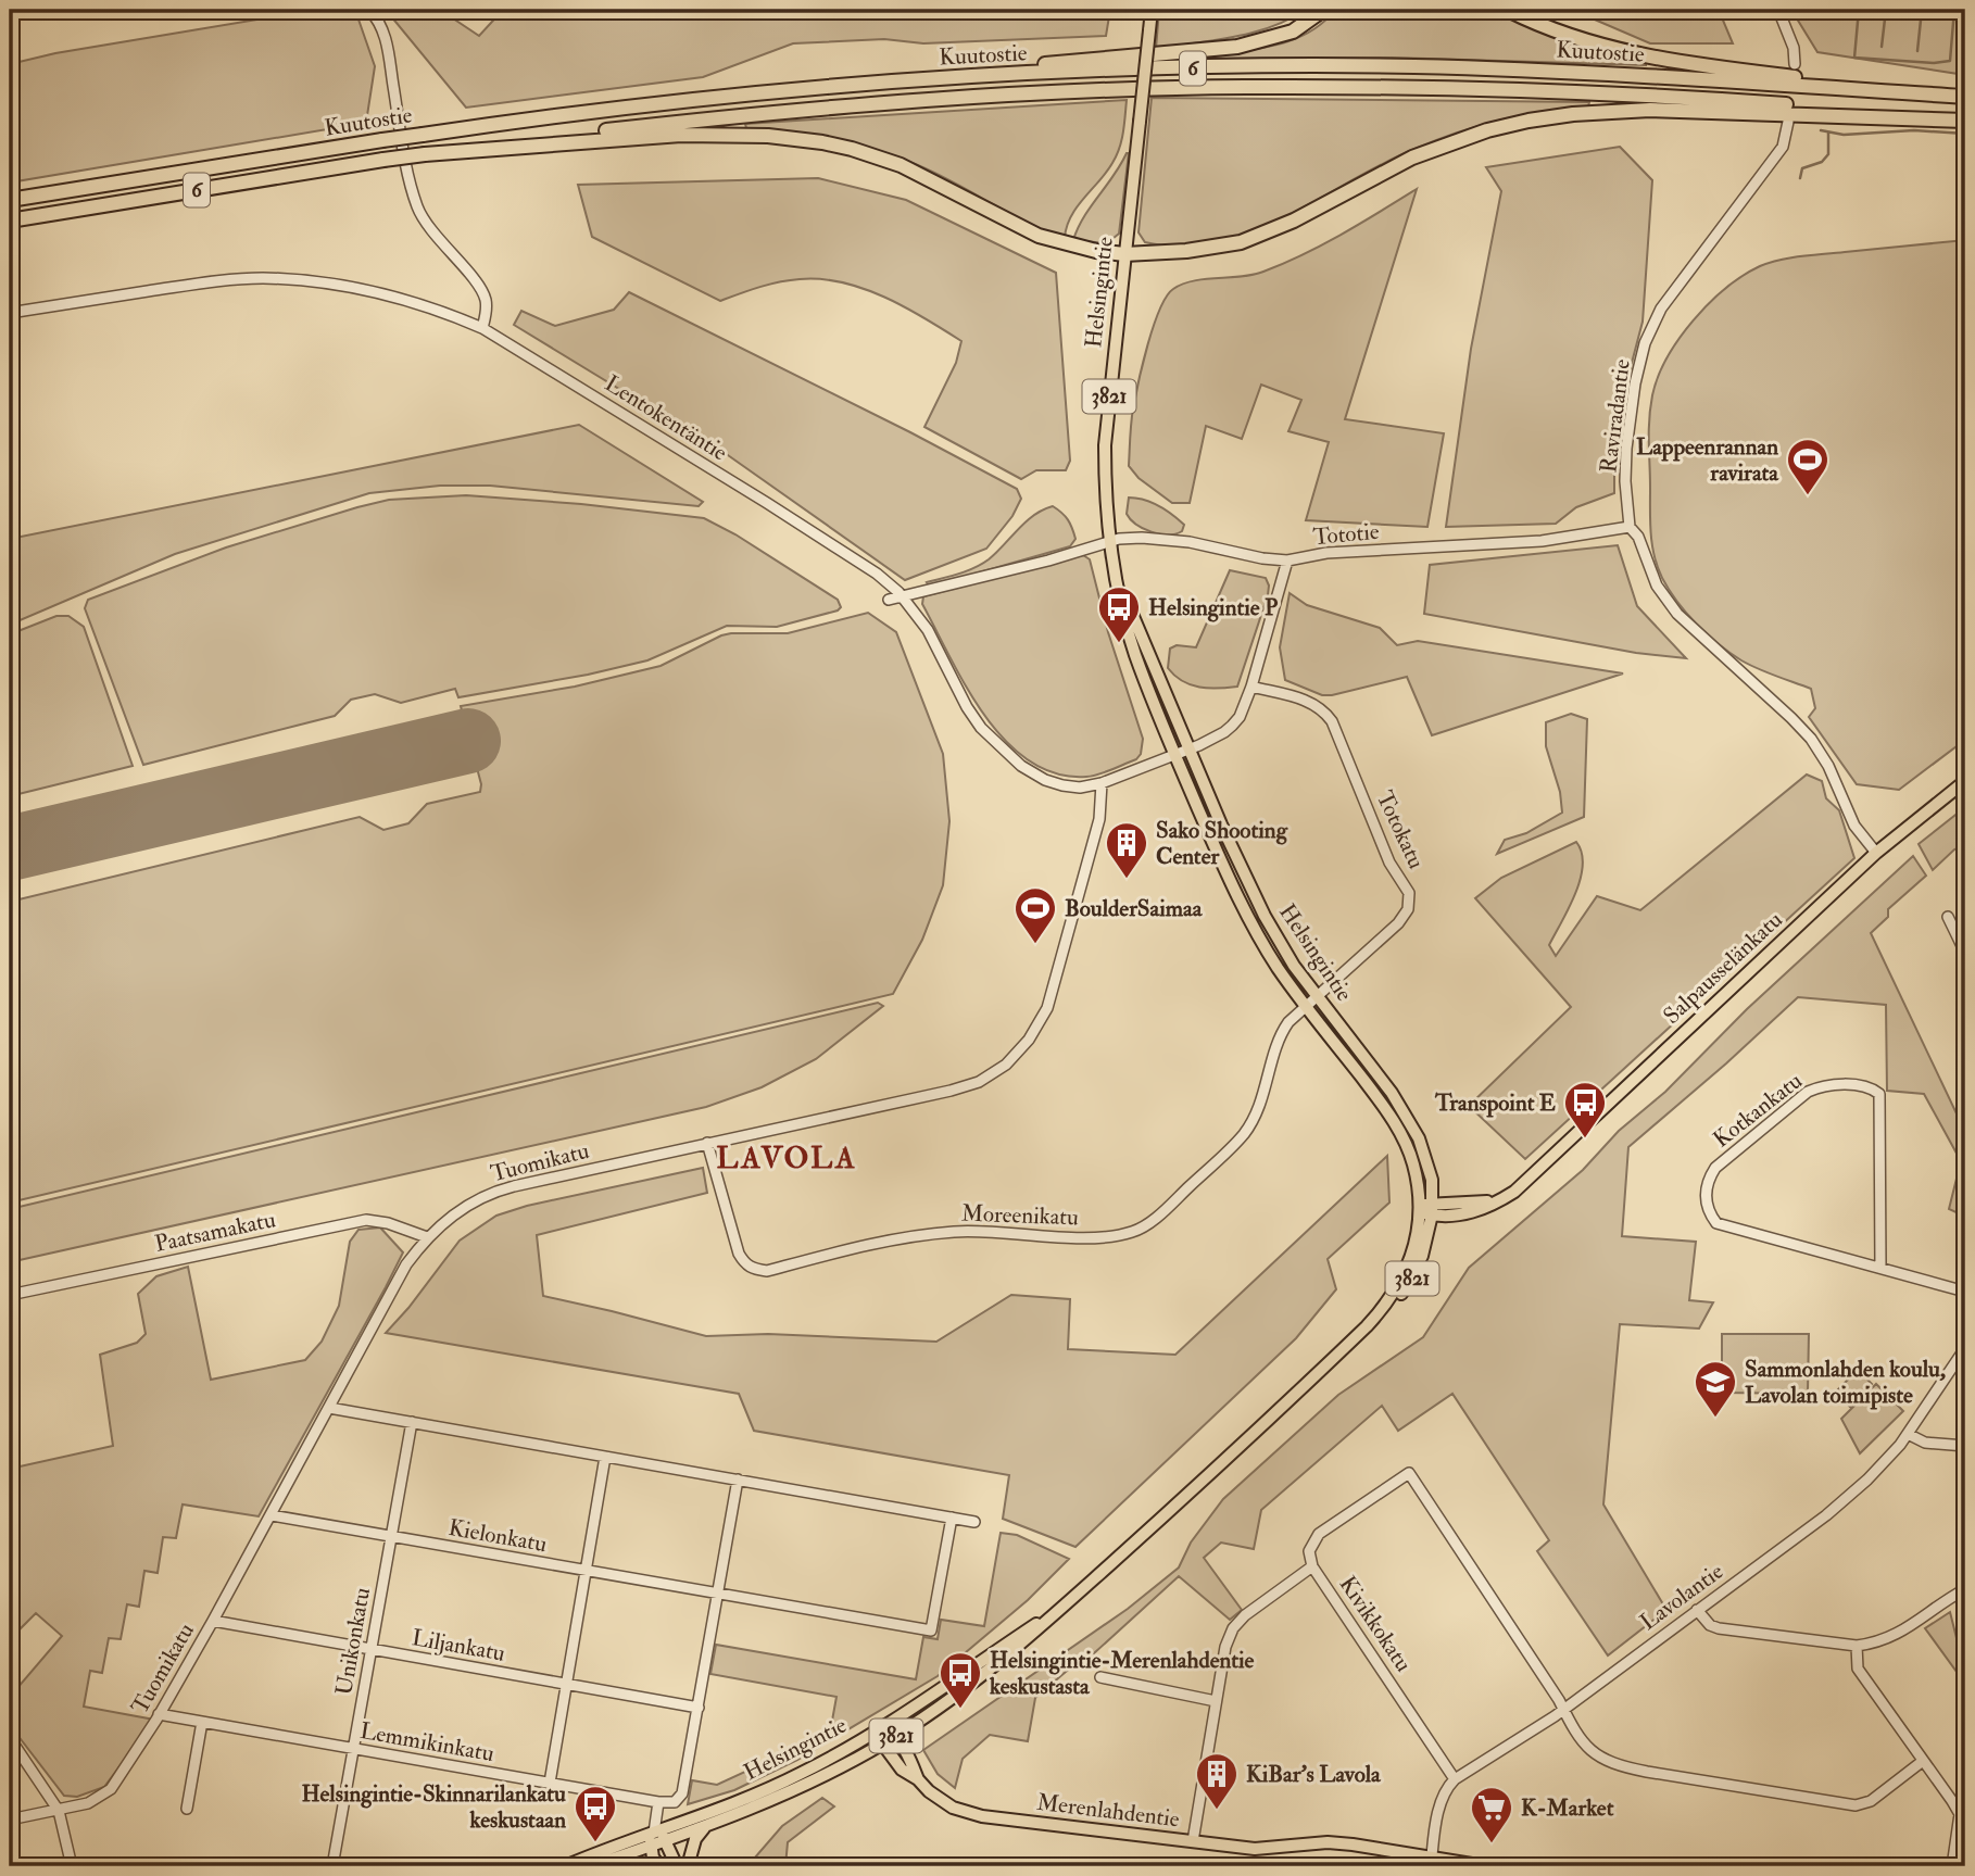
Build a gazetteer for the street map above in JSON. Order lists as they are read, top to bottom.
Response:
{
  "streets": {
    "highway": ["Kuutostie", "6"],
    "main road": [
      "Helsingintie",
      "3821",
      "Salpausselänkatu",
      "Merenlahdentie"
    ],
    "street": [
      "Raviradantie",
      "Lentokentäntie",
      "Tototie",
      "Totokatu",
      "Kotkankatu",
      "Tuomikatu",
      "Moreenikatu",
      "Paatsamakatu",
      "Kielonkatu",
      "Lavolantie",
      "Kivikkokatu",
      "Unikonkatu",
      "Liljankatu",
      "Lemmikinkatu"
    ]
  },
  "crossings": [
    ["Helsingintie", "Lentokentäntie"],
    ["Helsingintie", "Tototie"],
    ["Helsingintie", "Totokatu"],
    ["Helsingintie", "Salpausselänkatu"],
    ["Helsingintie", "Moreenikatu"],
    ["Helsingintie", "Merenlahdentie"],
    ["Raviradantie", "Tototie"],
    ["Raviradantie", "Salpausselänkatu"],
    ["Lentokentäntie", "Tototie"],
    ["Lentokentäntie", "Tuomikatu"],
    ["Tototie", "Totokatu"],
    ["Totokatu", "Moreenikatu"],
    ["Tuomikatu", "Moreenikatu"],
    ["Tuomikatu", "Paatsamakatu"],
    ["Tuomikatu", "Kielonkatu"],
    ["Tuomikatu", "Liljankatu"],
    ["Tuomikatu", "Lemmikinkatu"],
    ["Kielonkatu", "Unikonkatu"],
    ["Lavolantie", "Kivikkokatu"],
    ["Kivikkokatu", "Merenlahdentie"],
    ["Unikonkatu", "Liljankatu"],
    ["Unikonkatu", "Lemmikinkatu"]
  ],
  "districts": ["LAVOLA"],
  "places": {
    "sports": ["Lappeenrannan ravirata", "BoulderSaimaa"],
    "bus stop": [
      "Helsingintie P",
      "Transpoint E",
      "Helsingintie-Merenlahdentie keskustasta",
      "Helsingintie-Skinnarilankatu keskustaan"
    ],
    "building": ["Sako Shooting Center", "KiBar's Lavola"],
    "school or university": ["Sammonlahden koulu, Lavolan toimipiste"],
    "supermarket": ["K-Market"]
  }
}
